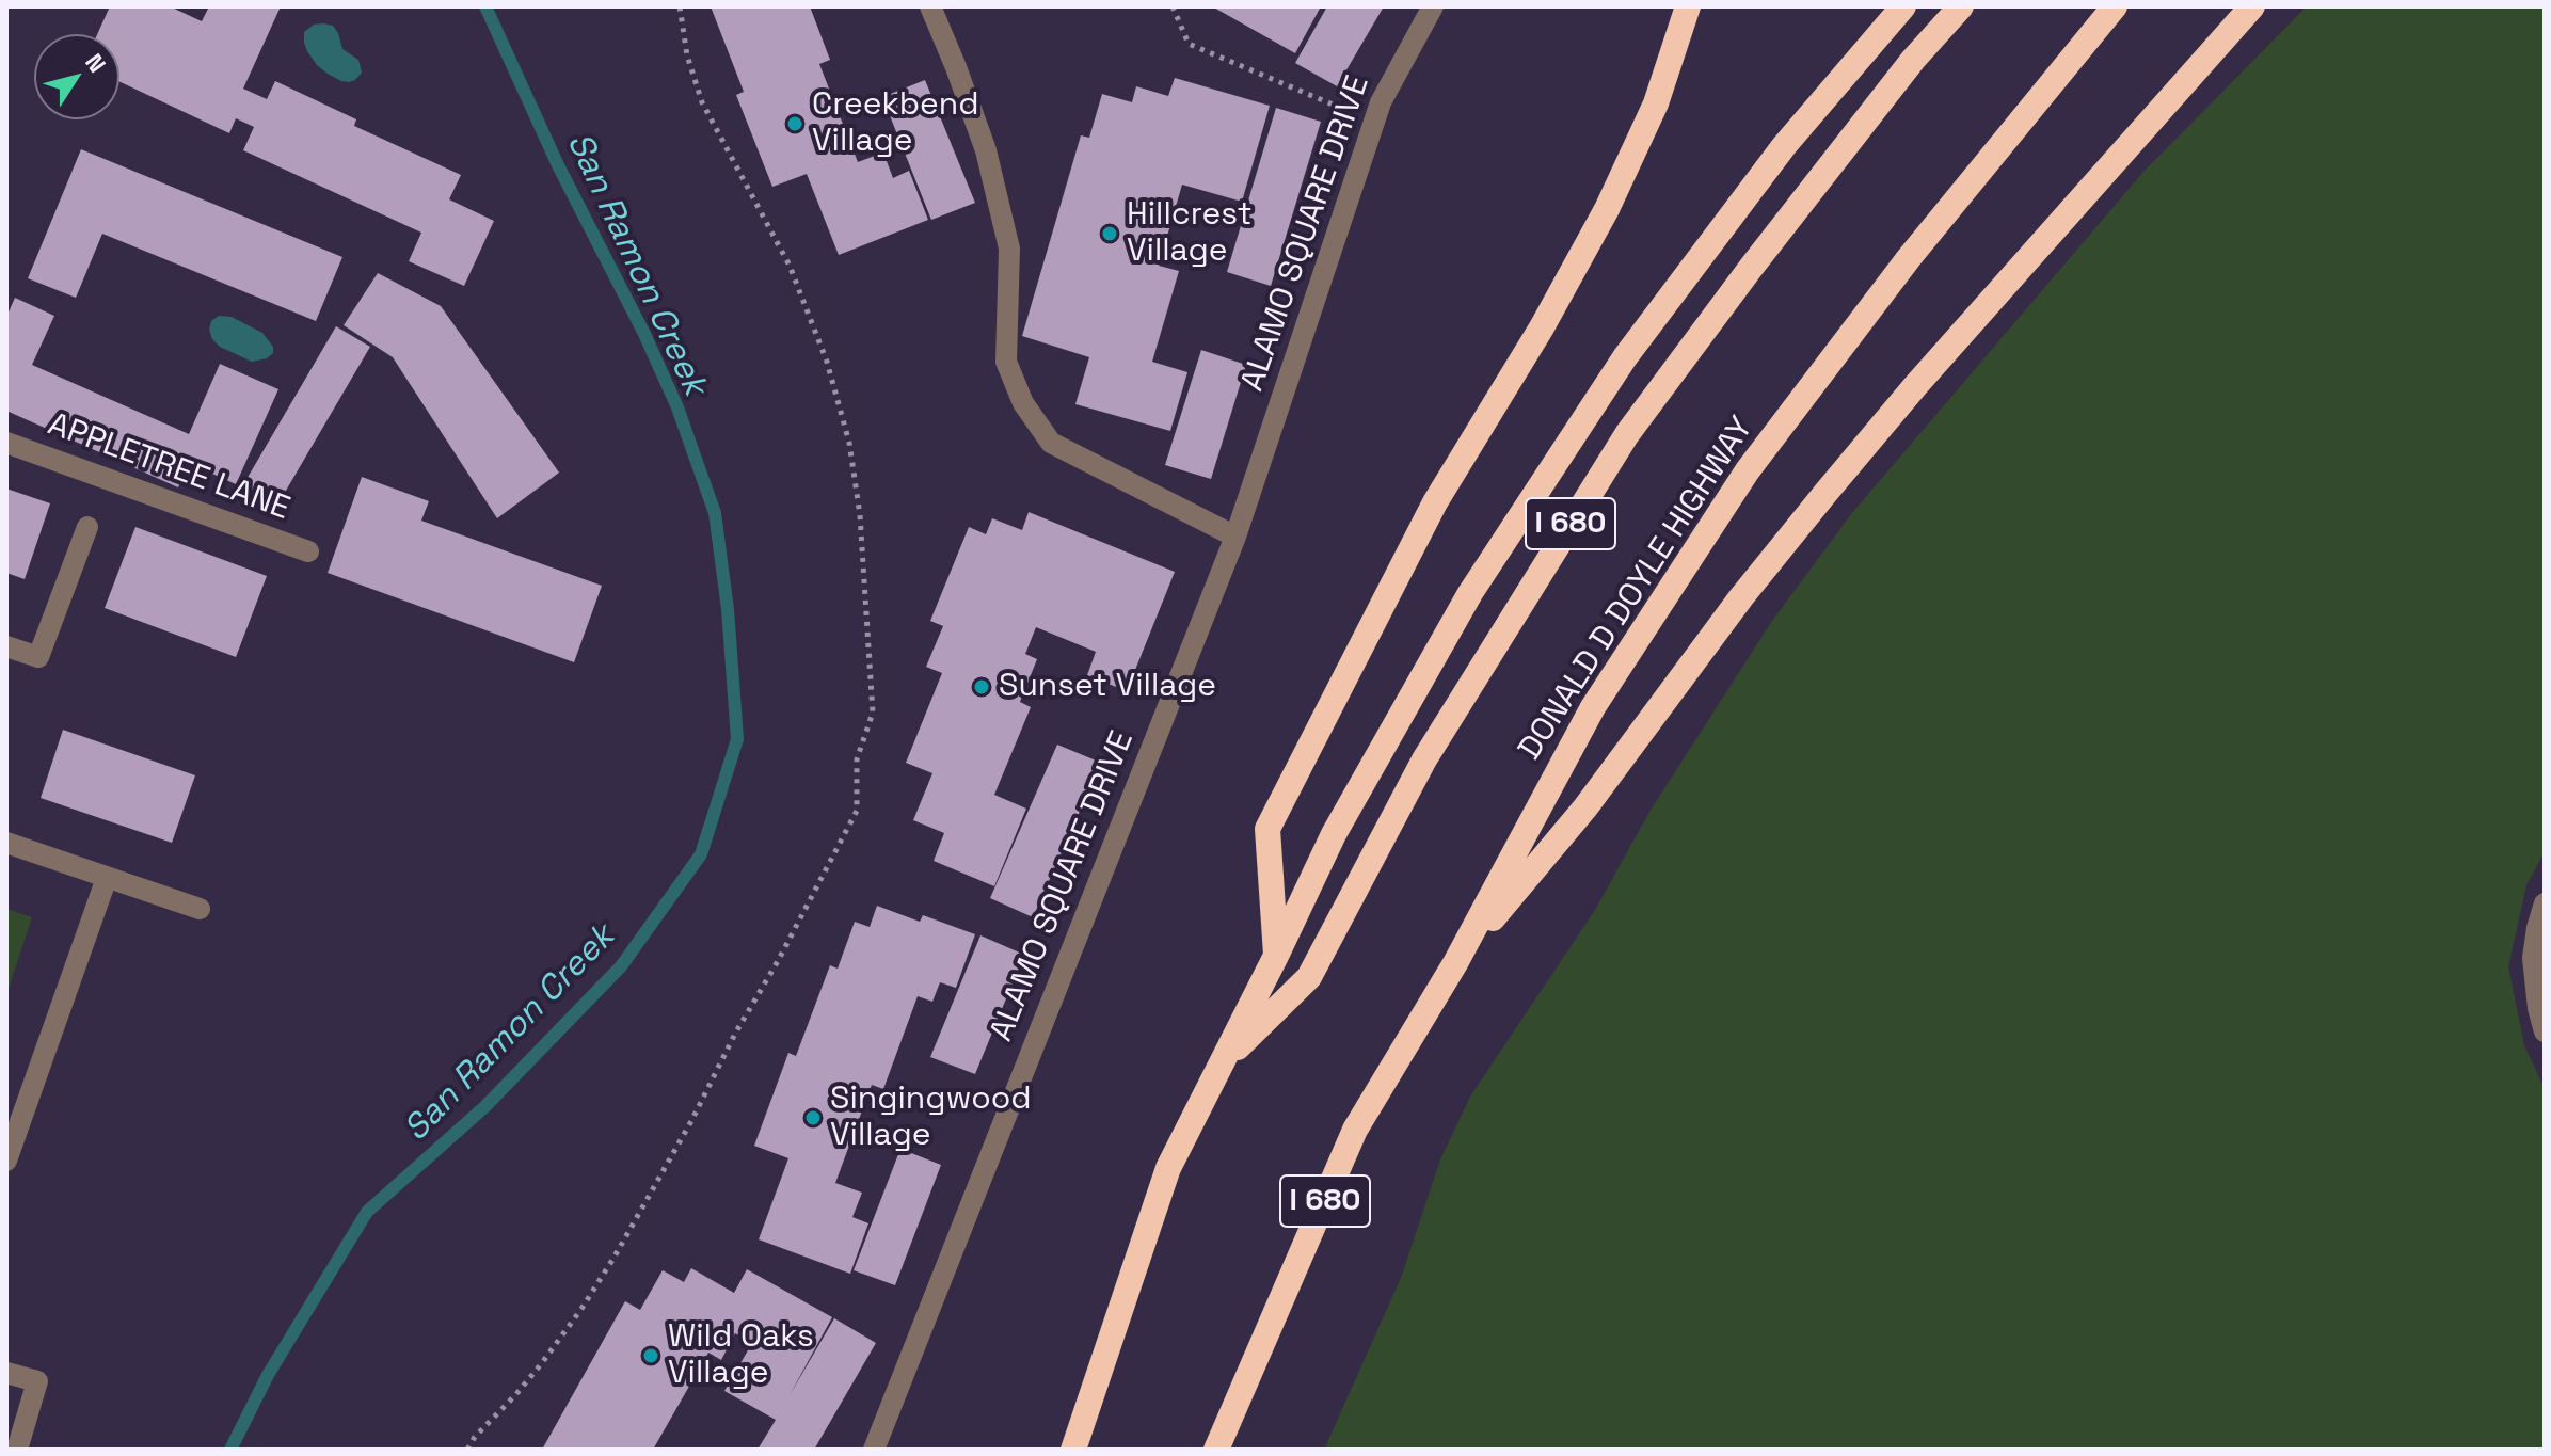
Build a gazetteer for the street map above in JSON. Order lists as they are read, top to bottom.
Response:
{
  "streets": {
    "highway": ["I 680", "DONALD D DOYLE HIGHWAY"],
    "street": ["ALAMO SQUARE DRIVE", "APPLETREE LANE"]
  },
  "water": ["San Ramon Creek"],
  "places": [
    "Creekbend Village",
    "Hillcrest Village",
    "Sunset Village",
    "Singingwood Village",
    "Wild Oaks Village"
  ],
  "north": "top right"
}
